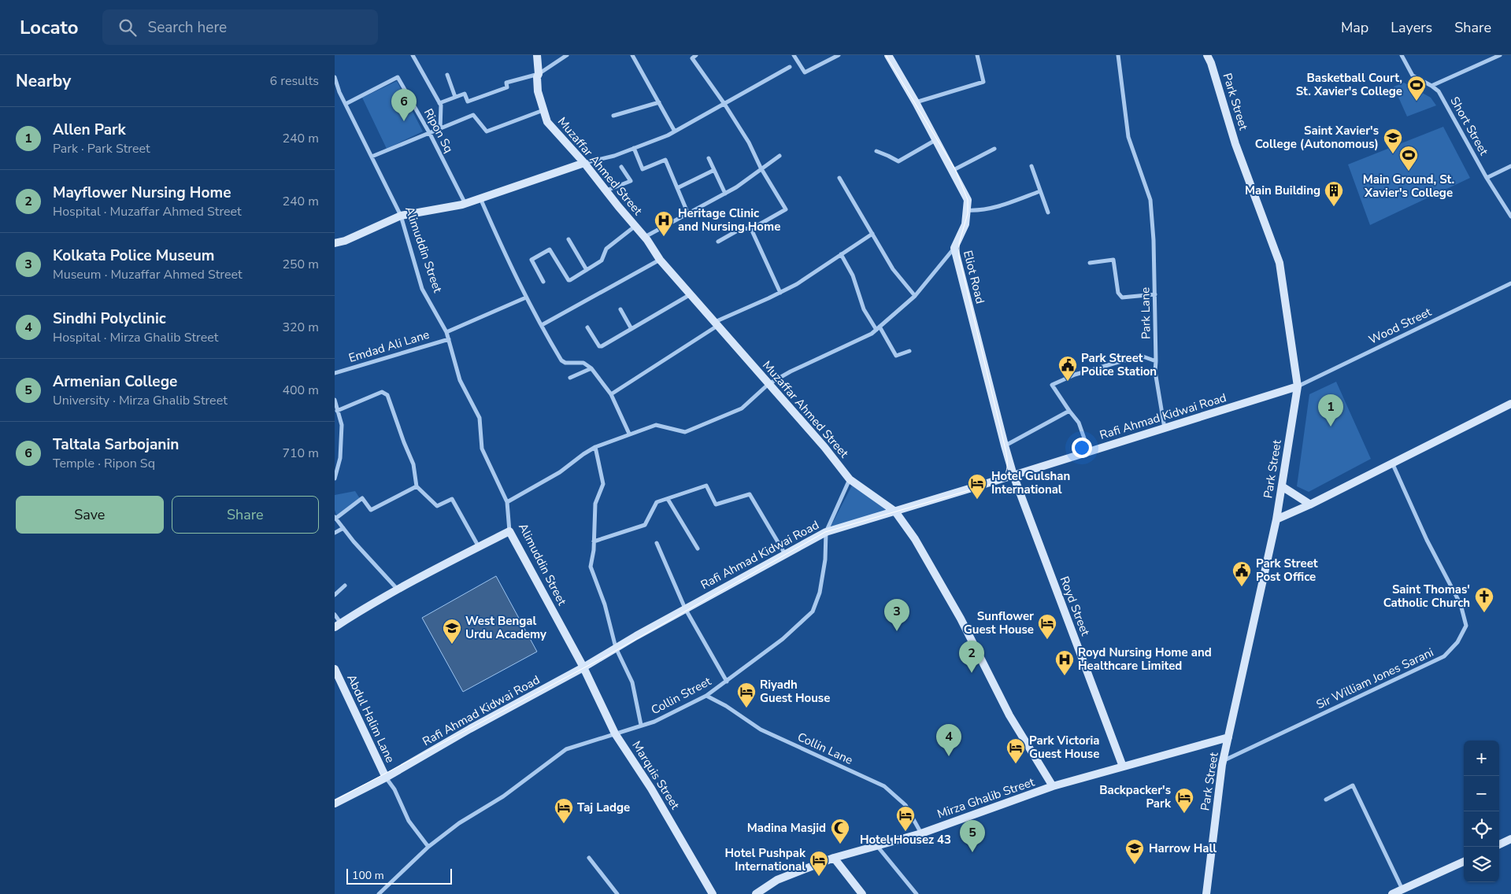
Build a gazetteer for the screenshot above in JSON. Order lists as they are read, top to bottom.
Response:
{
  "streets": {
    "main road": [
      "Park Street",
      "Muzaffar Ahmed Street",
      "Alimuddin Street",
      "Eliot Road",
      "Rafi Ahmad Kidwai Road",
      "Royd Street",
      "Abdul Halim Lane",
      "Marquis Street",
      "Mirza Ghalib Street"
    ],
    "street": [
      "Short Street",
      "Ripon Sq",
      "Park Lane",
      "Wood Street",
      "Emdad Ali Lane",
      "Sir William Jones Sarani",
      "Collin Street",
      "Collin Lane"
    ]
  },
  "crossings": [
    ["Park Street", "Wood Street"],
    ["Park Street", "Rafi Ahmad Kidwai Road"],
    ["Park Street", "Sir William Jones Sarani"],
    ["Park Street", "Mirza Ghalib Street"],
    ["Ripon Sq", "Alimuddin Street"],
    ["Muzaffar Ahmed Street", "Rafi Ahmad Kidwai Road"],
    ["Muzaffar Ahmed Street", "Collin Street"],
    ["Muzaffar Ahmed Street", "Mirza Ghalib Street"],
    ["Alimuddin Street", "Emdad Ali Lane"],
    ["Alimuddin Street", "Rafi Ahmad Kidwai Road"],
    ["Alimuddin Street", "Marquis Street"],
    ["Eliot Road", "Rafi Ahmad Kidwai Road"],
    ["Eliot Road", "Royd Street"],
    ["Wood Street", "Rafi Ahmad Kidwai Road"],
    ["Rafi Ahmad Kidwai Road", "Royd Street"],
    ["Rafi Ahmad Kidwai Road", "Collin Street"],
    ["Rafi Ahmad Kidwai Road", "Abdul Halim Lane"],
    ["Rafi Ahmad Kidwai Road", "Marquis Street"],
    ["Royd Street", "Mirza Ghalib Street"],
    ["Collin Street", "Collin Lane"],
    ["Collin Street", "Marquis Street"],
    ["Collin Lane", "Mirza Ghalib Street"]
  ],
  "places": {
    "sports": ["Basketball Court, St. Xavier's College", "Main Ground, St. Xavier's College"],
    "school or university": ["Saint Xavier's College (Autonomous)", "West Bengal Urdu Academy", "Harrow Hall"],
    "building": ["Main Building"],
    "hospital": ["Heritage Clinic and Nursing Home", "Royd Nursing Home and Healthcare Limited"],
    "public building": ["Park Street Police Station", "Park Street Post Office"],
    "hotel": [
      "Hotel Gulshan International",
      "Sunflower Guest House",
      "Riyadh Guest House",
      "Park Victoria Guest House",
      "Backpacker's Park",
      "Taj Ladge",
      "Hotel Housez 43",
      "Hotel Pushpak International"
    ],
    "church": ["Saint Thomas' Catholic Church"],
    "mosque": ["Madina Masjid"]
  },
  "scale_bar": "100 m",
  "page": {
    "header": "Locato",
    "search": "Search here",
    "nav": ["Map", "Layers", "Share"],
    "heading": ["Nearby", "6 results"],
    "pins": [
      "6",
      "1",
      "3",
      "2",
      "4",
      "5"
    ],
    "list": [
      {
        "mark": "1",
        "name": "Allen Park",
        "note": "Park · Park Street",
        "value": "240 m"
      },
      {
        "mark": "2",
        "name": "Mayflower Nursing Home",
        "note": "Hospital · Muzaffar Ahmed Street",
        "value": "240 m"
      },
      {
        "mark": "3",
        "name": "Kolkata Police Museum",
        "note": "Museum · Muzaffar Ahmed Street",
        "value": "250 m"
      },
      {
        "mark": "4",
        "name": "Sindhi Polyclinic",
        "note": "Hospital · Mirza Ghalib Street",
        "value": "320 m"
      },
      {
        "mark": "5",
        "name": "Armenian College",
        "note": "University · Mirza Ghalib Street",
        "value": "400 m"
      },
      {
        "mark": "6",
        "name": "Taltala Sarbojanin",
        "note": "Temple · Ripon Sq",
        "value": "710 m"
      }
    ],
    "buttons": ["Save", "Share"],
    "map_buttons": ["+", "−"],
    "scale": "100 m"
  }
}
